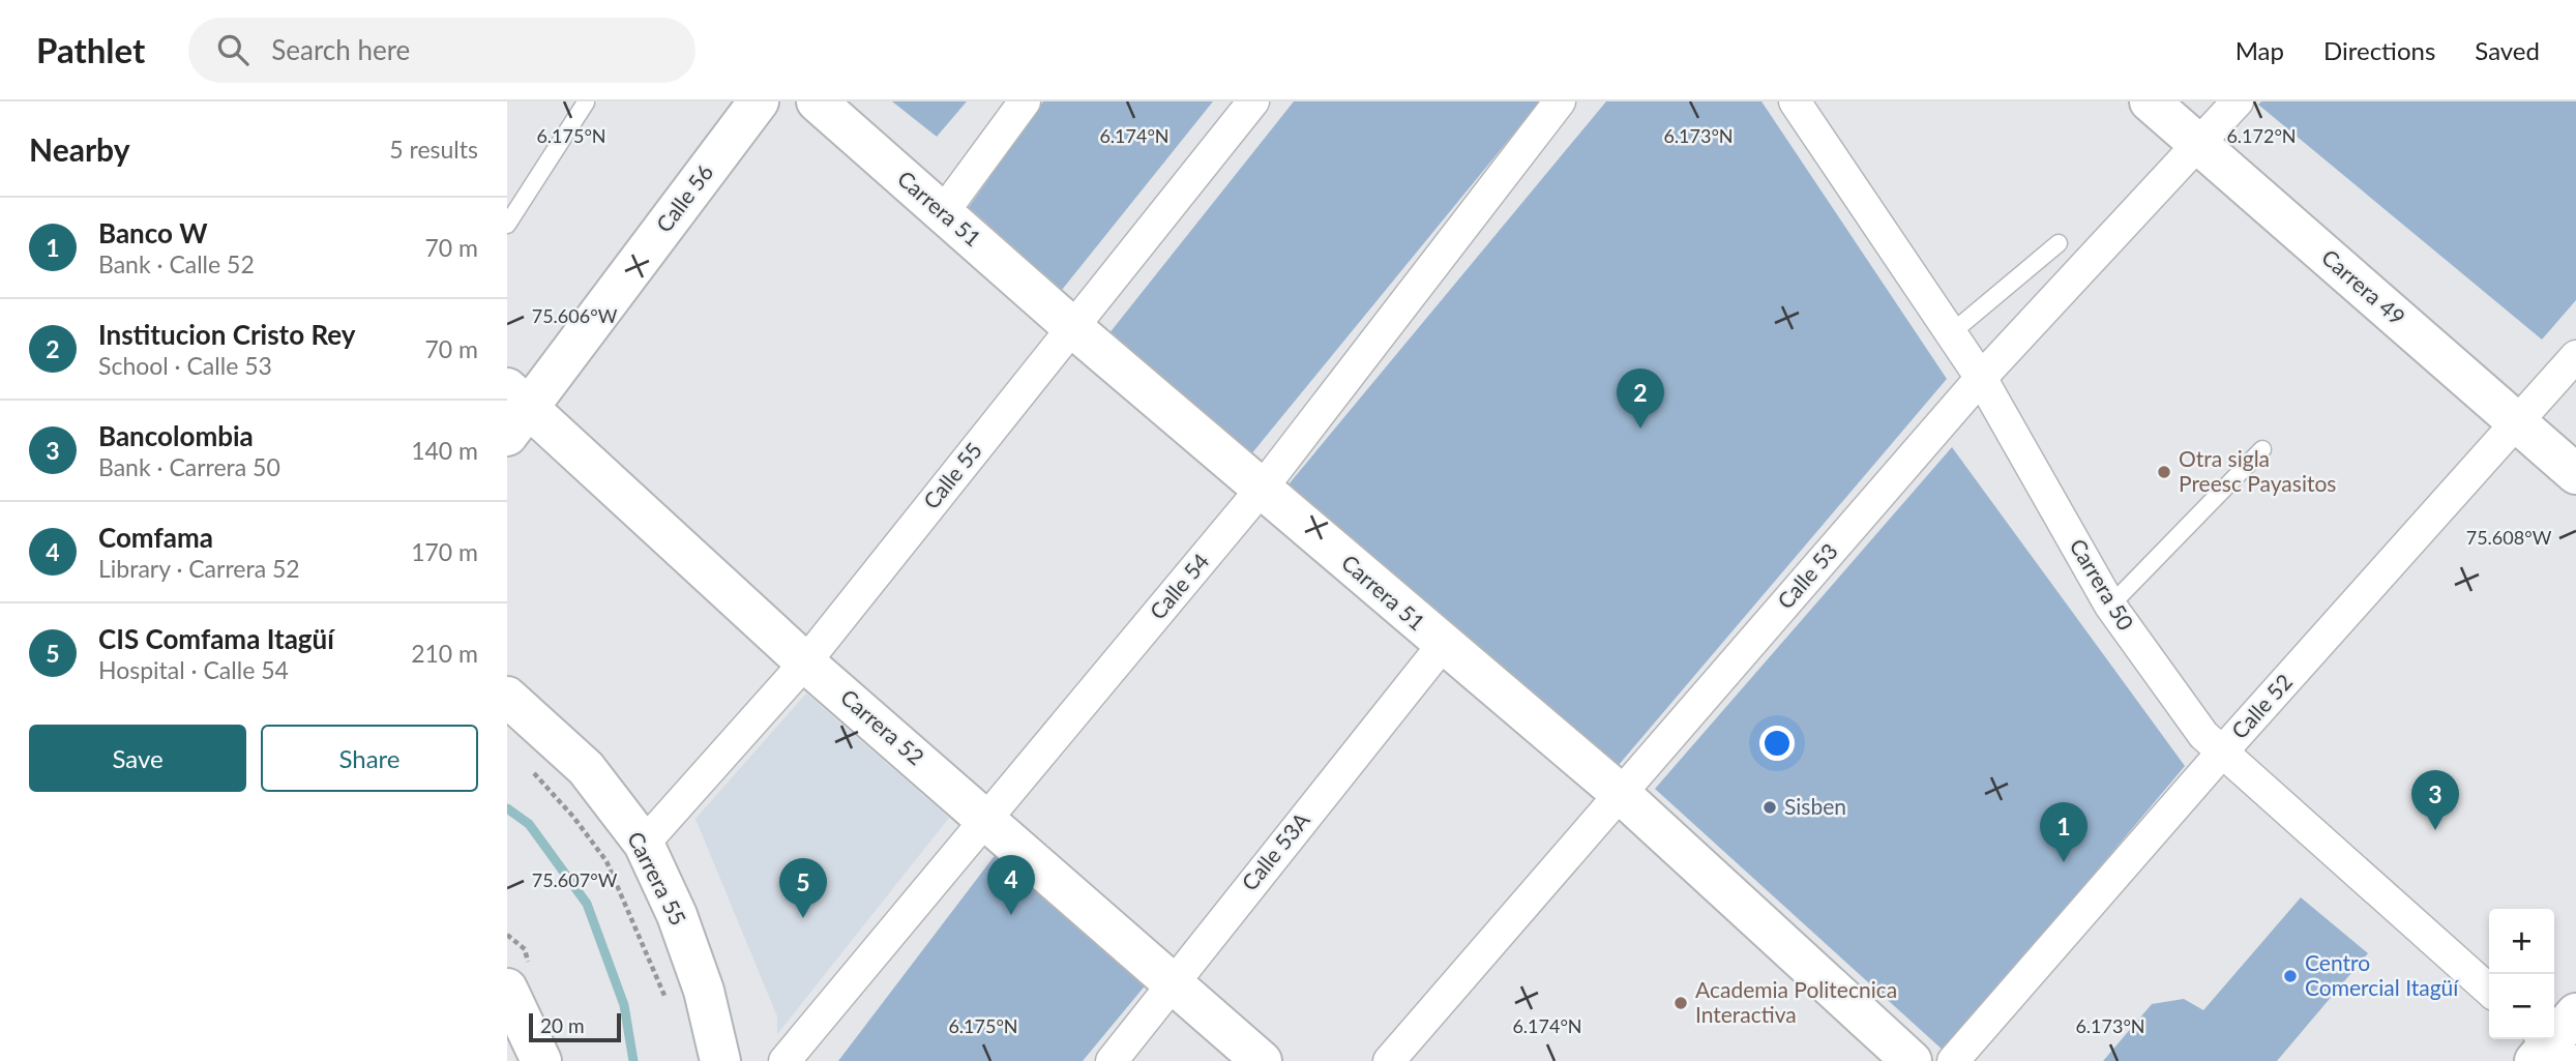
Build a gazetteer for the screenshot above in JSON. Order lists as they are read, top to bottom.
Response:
{
  "streets": {
    "main road": [
      "Calle 56",
      "Carrera 51",
      "Carrera 49",
      "Carrera 52",
      "Carrera 55"
    ],
    "street": [
      "Calle 55",
      "Calle 53",
      "Carrera 50",
      "Calle 54",
      "Calle 52",
      "Calle 53A"
    ]
  },
  "crossings": [
    ["Calle 56", "Carrera 52"],
    ["Carrera 51", "Calle 55"],
    ["Carrera 51", "Calle 53"],
    ["Carrera 51", "Calle 54"],
    ["Carrera 51", "Calle 53A"],
    ["Carrera 49", "Calle 53"],
    ["Carrera 49", "Calle 52"],
    ["Calle 55", "Carrera 52"],
    ["Calle 55", "Carrera 55"],
    ["Calle 53", "Carrera 50"],
    ["Carrera 50", "Calle 52"],
    ["Calle 54", "Carrera 52"],
    ["Carrera 52", "Calle 53A"]
  ],
  "places": [
    "Otra sigla Preesc Payasitos",
    "Sisben",
    "Centro Comercial Itagüí",
    "Academia Politecnica Interactiva"
  ],
  "scale_bar": "20 m",
  "page": {
    "header": "Pathlet",
    "search": "Search here",
    "nav": ["Map", "Directions", "Saved"],
    "heading": ["Nearby", "5 results"],
    "list": [
      {
        "mark": "1",
        "name": "Banco W",
        "note": "Bank · Calle 52",
        "value": "70 m"
      },
      {
        "mark": "2",
        "name": "Institucion Cristo Rey",
        "note": "School · Calle 53",
        "value": "70 m"
      },
      {
        "mark": "3",
        "name": "Bancolombia",
        "note": "Bank · Carrera 50",
        "value": "140 m"
      },
      {
        "mark": "4",
        "name": "Comfama",
        "note": "Library · Carrera 52",
        "value": "170 m"
      },
      {
        "mark": "5",
        "name": "CIS Comfama Itagüí",
        "note": "Hospital · Calle 54",
        "value": "210 m"
      }
    ],
    "pins": [
      "2",
      "3",
      "1",
      "4",
      "5"
    ],
    "buttons": ["Save", "Share"],
    "map_buttons": ["+", "−"],
    "scale": "20 m"
  },
  "coordinates": [
    "6.175°N",
    "6.174°N",
    "6.173°N",
    "6.172°N",
    "75.606°W",
    "75.608°W",
    "75.607°W"
  ]
}
